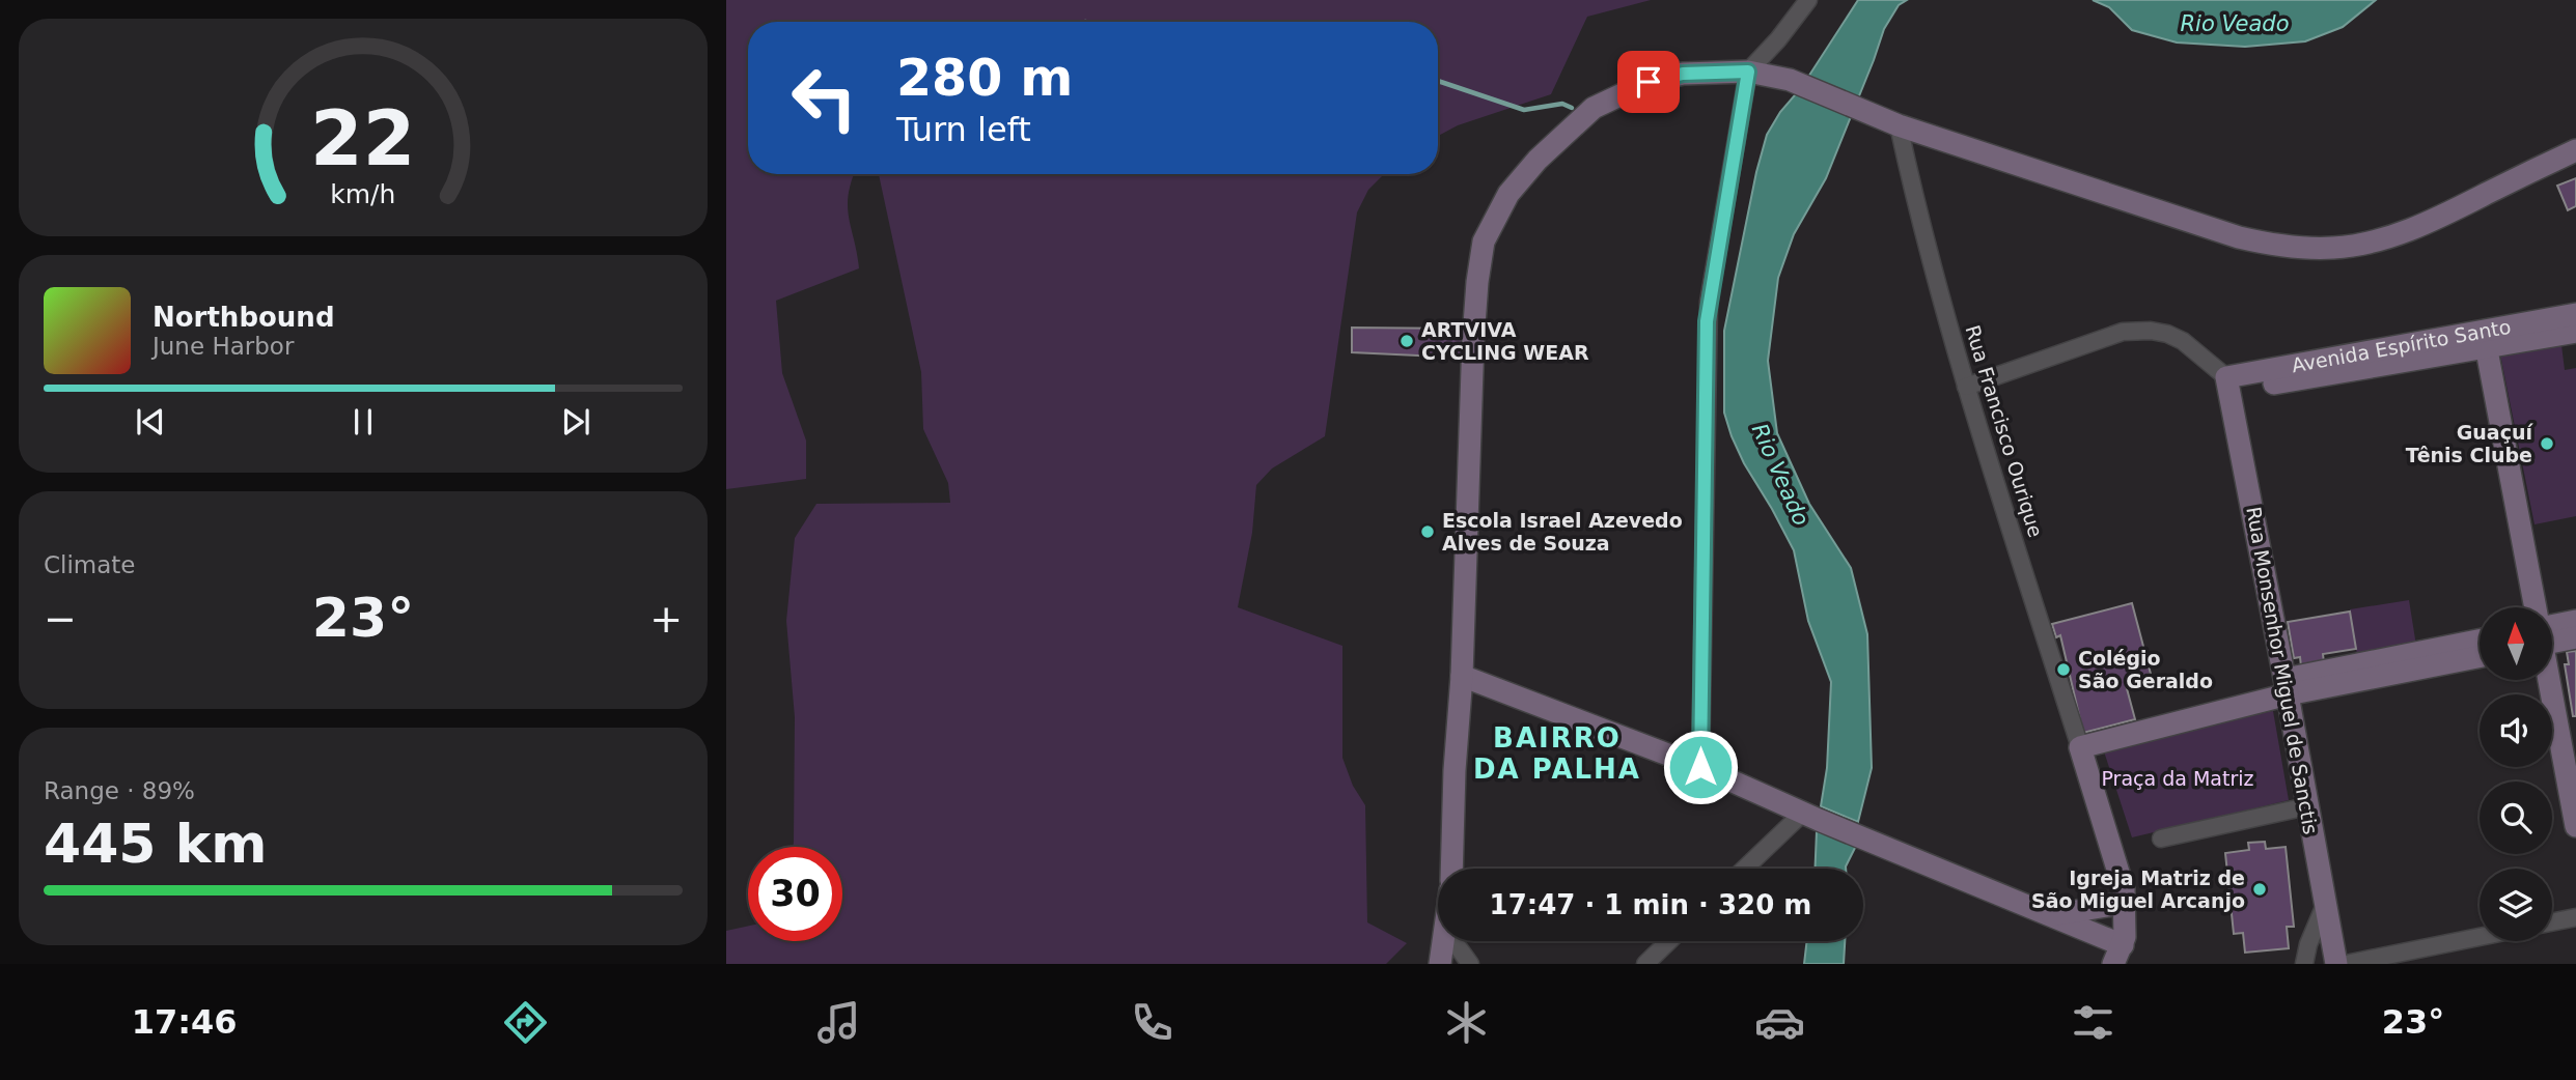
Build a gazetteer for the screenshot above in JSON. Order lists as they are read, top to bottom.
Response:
{
  "streets": {
    "street": ["Avenida Espírito Santo", "Rua Francisco Ourique", "Rua Monsenhor Miguel de Sanctis"]
  },
  "crossings": [
    ["Avenida Espírito Santo", "Rua Monsenhor Miguel de Sanctis"]
  ],
  "districts": ["BAIRRO DA PALHA"],
  "water": ["Rio Veado"],
  "parks": ["Praça da Matriz"],
  "places": [
    "ARTVIVA CYCLING WEAR",
    "Guaçuí Tênis Clube",
    "Escola Israel Azevedo Alves de Souza",
    "Colégio São Geraldo",
    "Igreja Matriz de São Miguel Arcanjo"
  ],
  "north": "top",
  "page": {
    "turn": ["280 m", "Turn left"],
    "song": ["Northbound", "June Harbor"],
    "tile": [
      "Climate",
      ["Range · 89%", "445 km"]
    ],
    "heat": ["−", "23°", "+"],
    "limit": "30",
    "trip": "17:47 · 1 min · 320 m",
    "tabs": ["17:46", "23°"],
    "gauge": ["22", "km/h"]
  }
}
